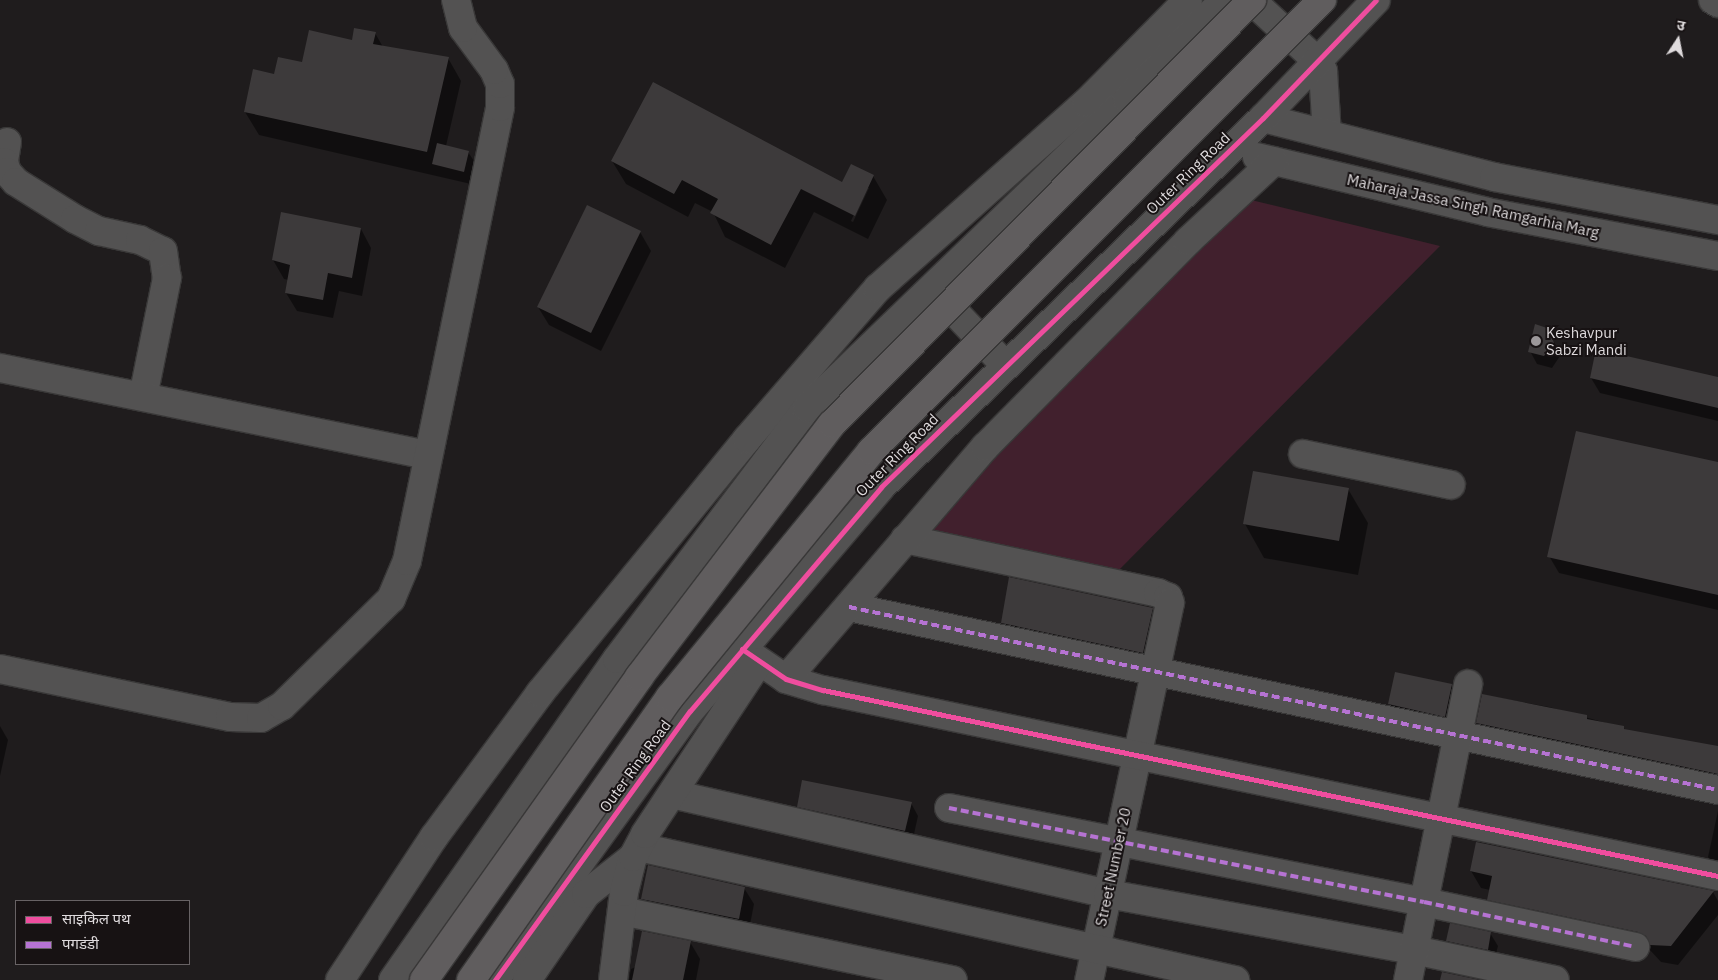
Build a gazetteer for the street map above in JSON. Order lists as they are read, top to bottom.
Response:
{
  "streets": {
    "main road": ["Outer Ring Road"],
    "street": ["Maharaja Jassa Singh Ramgarhia Marg", "Street Number 20"]
  },
  "crossings": [
    ["Outer Ring Road", "Maharaja Jassa Singh Ramgarhia Marg"]
  ],
  "places": ["Keshavpur Sabzi Mandi"],
  "legend": ["साइकिल पथ", "पगडंडी"],
  "north": "top"
}
